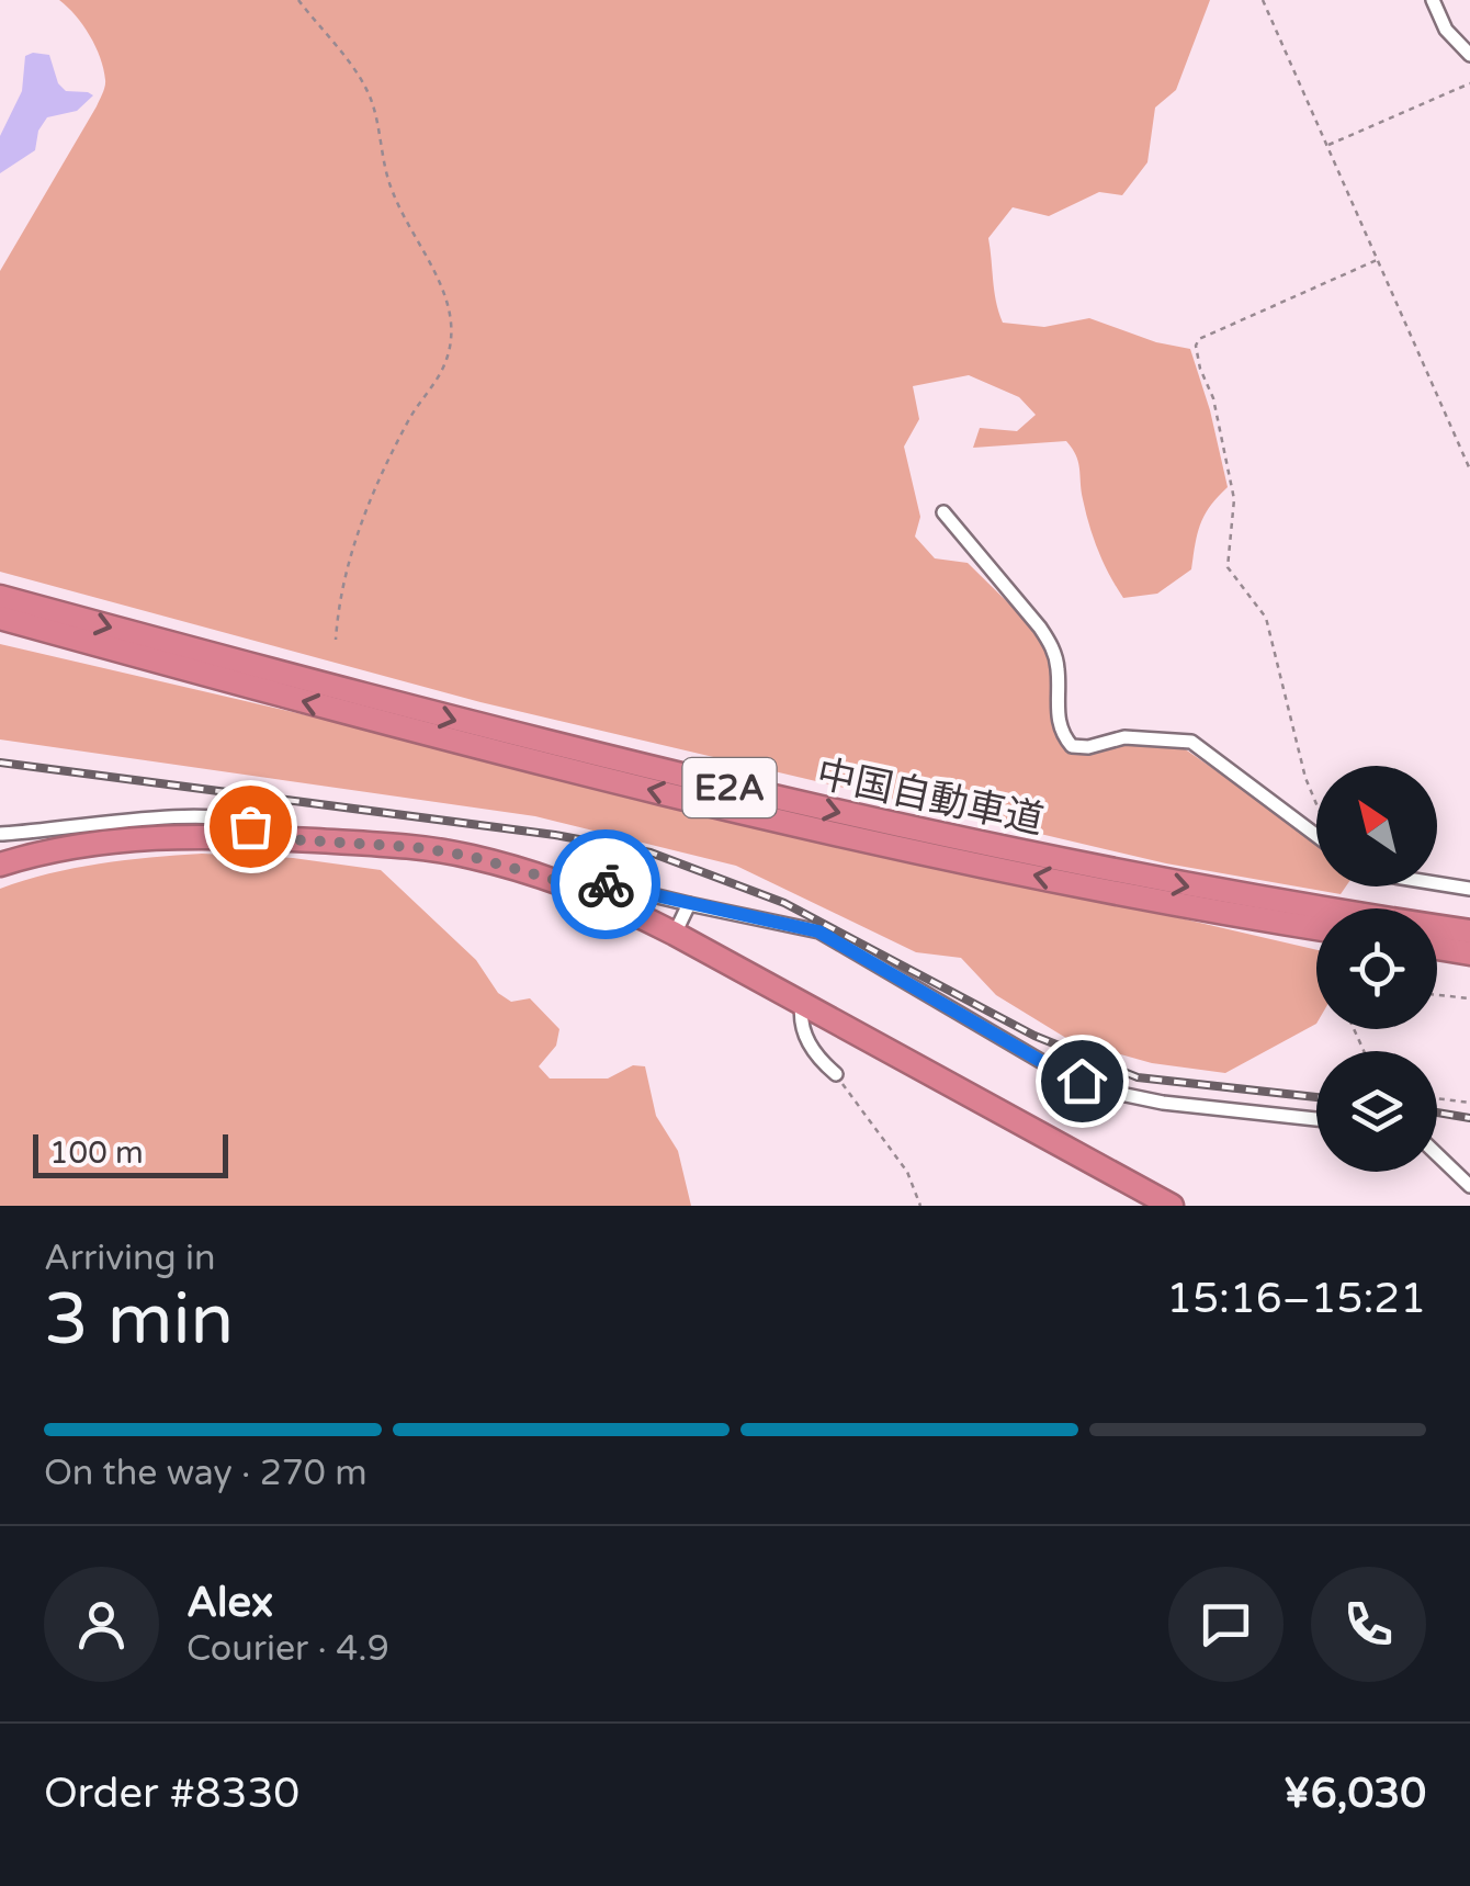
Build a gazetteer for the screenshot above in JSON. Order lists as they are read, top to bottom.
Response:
{
  "streets": {
    "highway": ["E2A", "中国自動車道"]
  },
  "scale_bar": "100 m",
  "north": "top left",
  "page": {
    "scale": "100 m",
    "heading": ["3 min", "Arriving in", "15:16–15:21"],
    "panel": [
      "Alex",
      "Courier · 4.9",
      "Order #8330",
      "¥6,030"
    ],
    "bar": "On the way · 270 m"
  }
}
